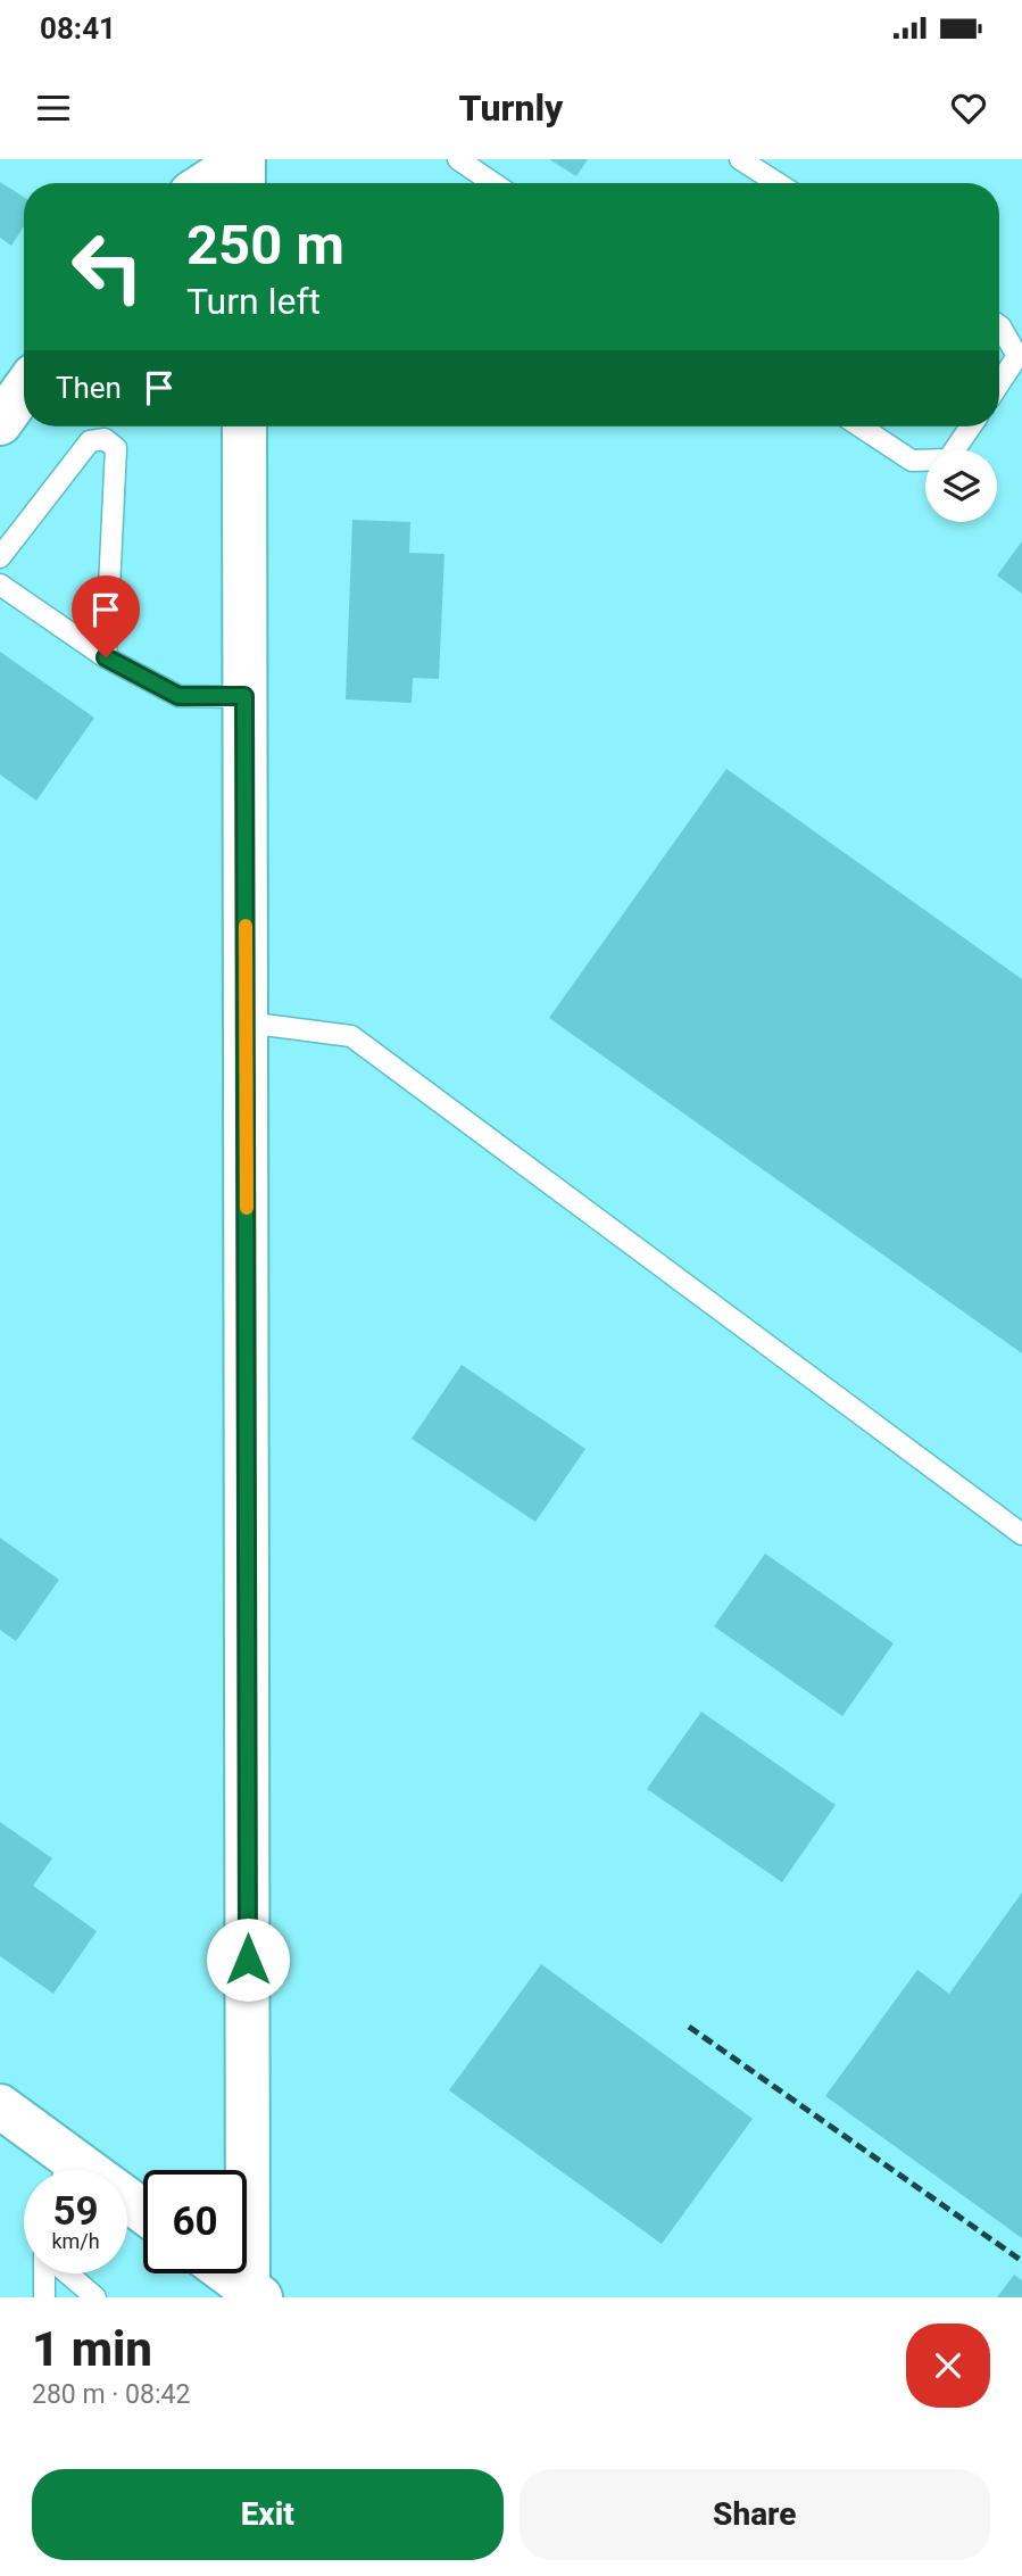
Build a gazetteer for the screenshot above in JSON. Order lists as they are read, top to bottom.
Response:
{
  "page": {
    "status": "08:41",
    "header": "Turnly",
    "turn": ["250 m", "Turn left"],
    "then": "Then",
    "speed": "59 km/h",
    "limit": "60",
    "heading": ["1 min", "280 m · 08:42"],
    "buttons": ["Exit", "Share"]
  }
}
